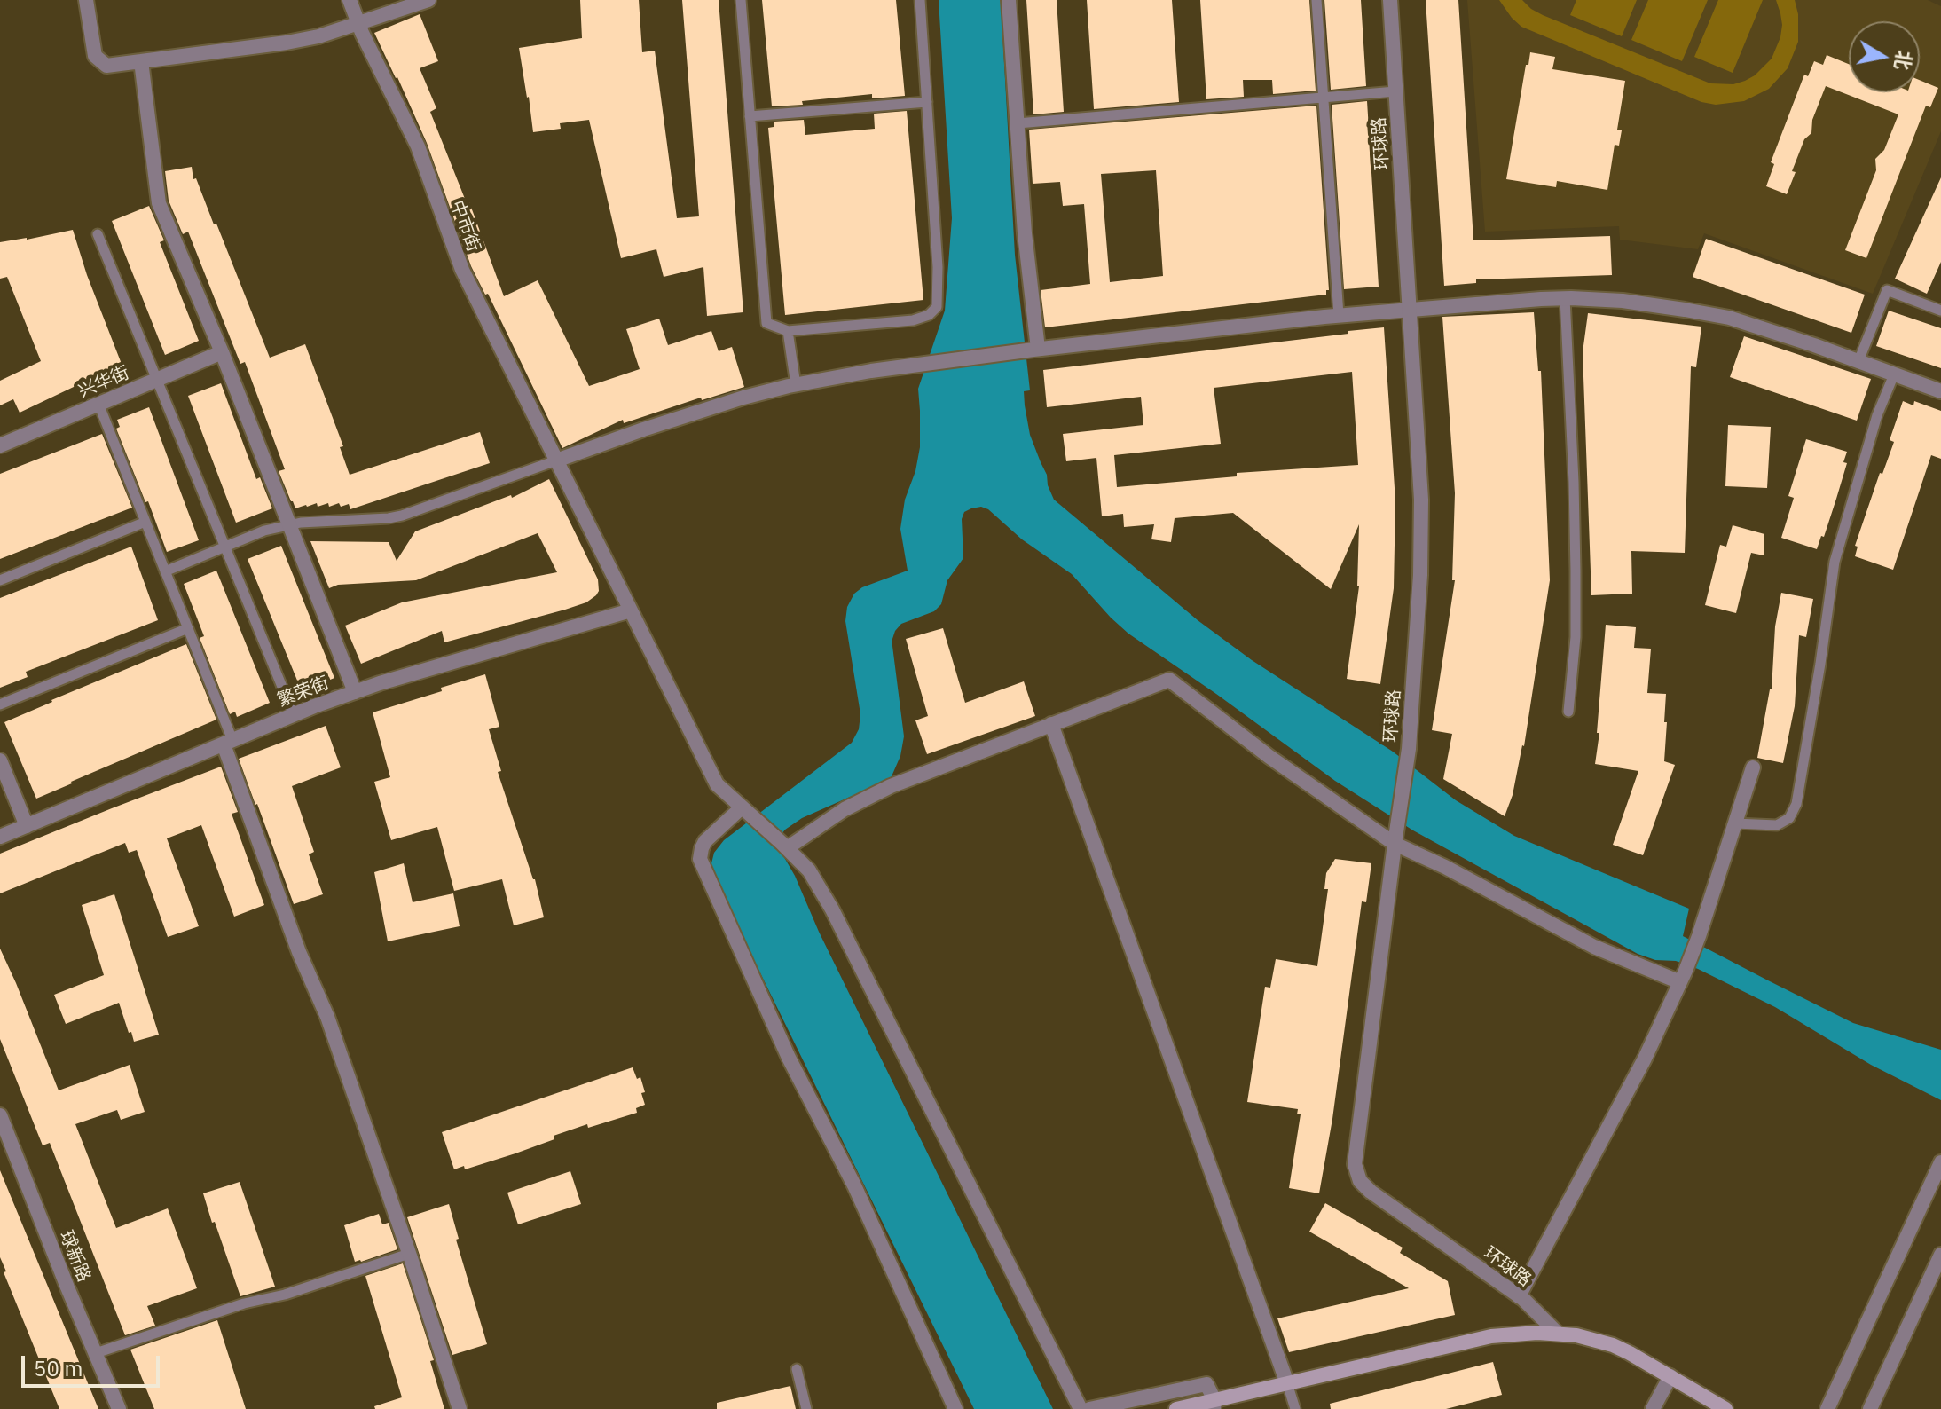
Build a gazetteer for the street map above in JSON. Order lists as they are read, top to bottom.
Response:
{
  "streets": {
    "street": [
      "环球路",
      "中市街",
      "兴华街",
      "繁荣街",
      "球新路"
    ]
  },
  "crossings": [
    ["中市街", "繁荣街"]
  ],
  "scale_bar": "50 m",
  "north": "right"
}
